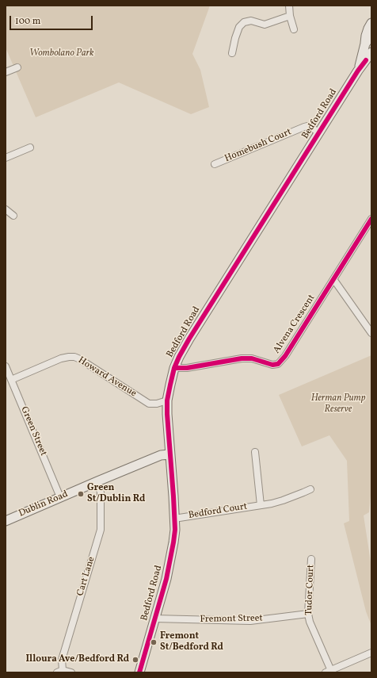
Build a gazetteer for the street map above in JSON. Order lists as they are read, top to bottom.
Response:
{
  "streets": {
    "main road": ["Bedford Road", "Dublin Road"],
    "street": [
      "Homebush Court",
      "Alvena Crescent",
      "Howard Avenue",
      "Green Street",
      "Bedford Court",
      "Cart Lane",
      "Tudor Court",
      "Fremont Street"
    ]
  },
  "crossings": [
    ["Bedford Road", "Homebush Court"],
    ["Bedford Road", "Alvena Crescent"],
    ["Bedford Road", "Howard Avenue"],
    ["Bedford Road", "Dublin Road"],
    ["Bedford Road", "Bedford Court"],
    ["Bedford Road", "Fremont Street"],
    ["Howard Avenue", "Green Street"],
    ["Green Street", "Dublin Road"],
    ["Dublin Road", "Cart Lane"],
    ["Tudor Court", "Fremont Street"]
  ],
  "parks": ["Wombolano Park", "Herman Pump Reserve"],
  "places": ["Green St/Dublin Rd", "Fremont St/Bedford Rd", "Illoura Ave/Bedford Rd"],
  "scale_bar": "100 m"
}
